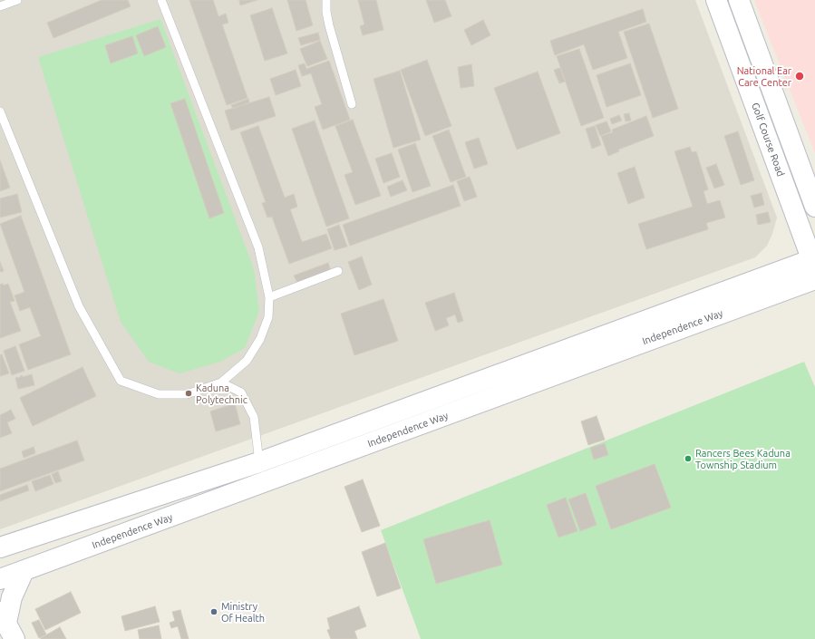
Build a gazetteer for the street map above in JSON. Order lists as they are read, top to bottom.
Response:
{
  "streets": {
    "main road": ["Golf Course Road", "Independence Way"]
  },
  "crossings": [
    ["Golf Course Road", "Independence Way"]
  ],
  "places": [
    "National Ear Care Center",
    "Kaduna Polytechnic",
    "Rancers Bees Kaduna Township Stadium",
    "Ministry Of Health"
  ]
}
